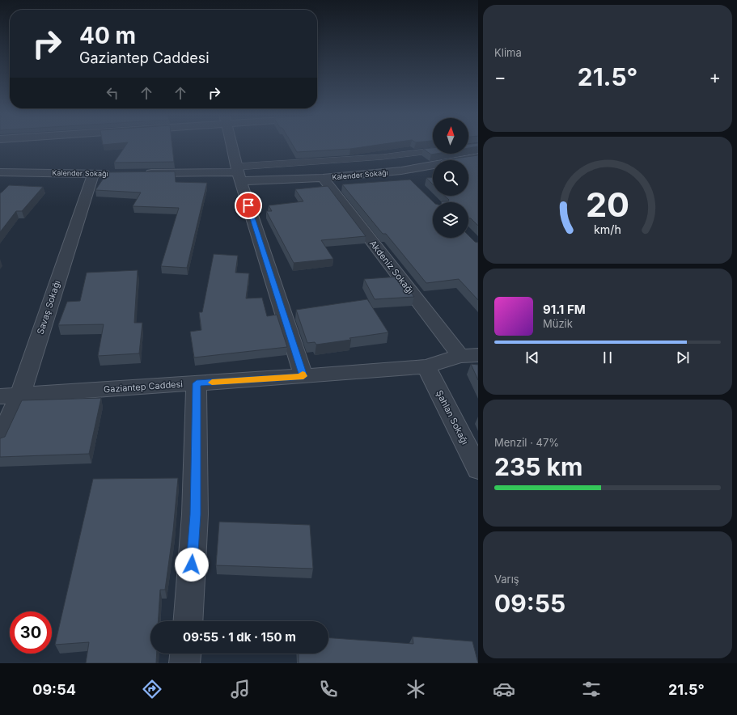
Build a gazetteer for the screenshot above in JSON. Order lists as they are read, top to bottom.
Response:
{
  "streets": {
    "street": [
      "Kalender Sokağı",
      "Akdeniz Sokağı",
      "Savaş Sokağı",
      "Gaziantep Caddesi",
      "Şahlan Sokağı"
    ]
  },
  "crossings": [
    ["Kalender Sokağı", "Akdeniz Sokağı"],
    ["Kalender Sokağı", "Savaş Sokağı"],
    ["Akdeniz Sokağı", "Gaziantep Caddesi"],
    ["Savaş Sokağı", "Gaziantep Caddesi"],
    ["Gaziantep Caddesi", "Şahlan Sokağı"]
  ],
  "north": "top",
  "page": {
    "tile": [
      "Klima",
      ["Menzil · 47%", "235 km"],
      ["Varış", "09:55"]
    ],
    "turn": ["40 m", "Gaziantep Caddesi"],
    "heat": ["−", "21.5°", "+"],
    "song": ["91.1 FM", "Müzik"],
    "limit": "30",
    "trip": "09:55 · 1 dk · 150 m",
    "tabs": ["09:54", "21.5°"],
    "gauge": ["20", "km/h"]
  }
}
